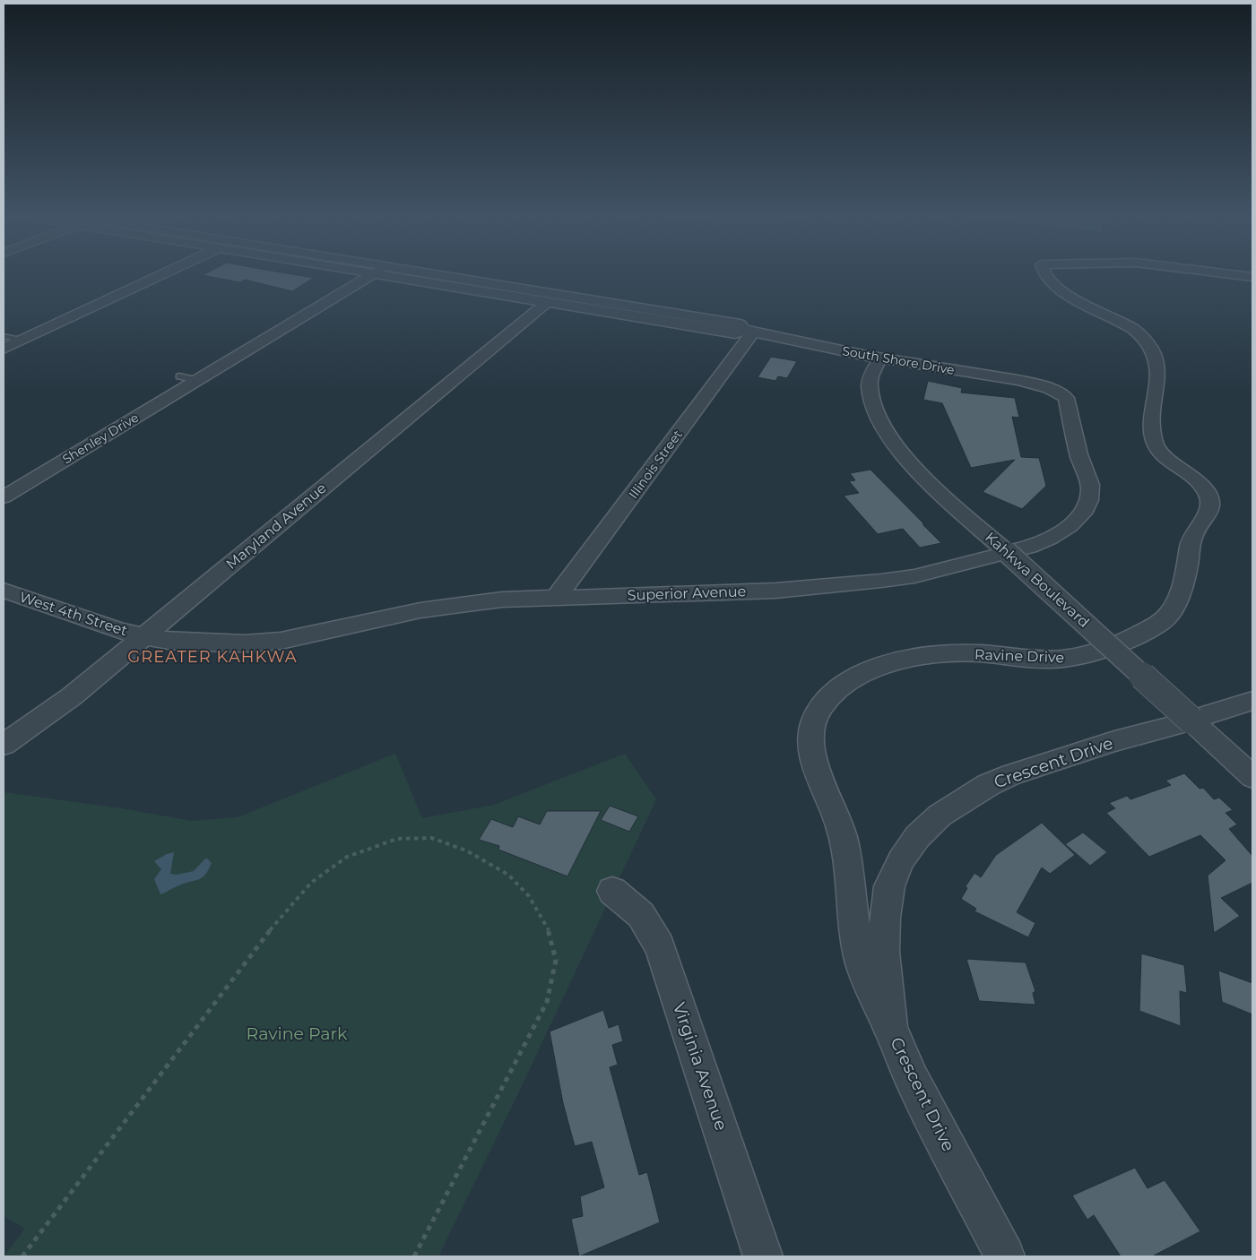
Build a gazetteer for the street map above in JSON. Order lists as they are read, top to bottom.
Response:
{
  "streets": {
    "street": [
      "South Shore Drive",
      "Shenley Drive",
      "Illinois Street",
      "Maryland Avenue",
      "Kahkwa Boulevard",
      "Superior Avenue",
      "West 4th Street",
      "Ravine Drive",
      "Crescent Drive",
      "Virginia Avenue"
    ]
  },
  "crossings": [
    ["South Shore Drive", "Illinois Street"],
    ["South Shore Drive", "Maryland Avenue"],
    ["South Shore Drive", "Kahkwa Boulevard"],
    ["South Shore Drive", "Superior Avenue"],
    ["Illinois Street", "Superior Avenue"],
    ["Maryland Avenue", "Superior Avenue"],
    ["Maryland Avenue", "West 4th Street"],
    ["Kahkwa Boulevard", "Superior Avenue"],
    ["Kahkwa Boulevard", "Crescent Drive"],
    ["Superior Avenue", "West 4th Street"],
    ["Ravine Drive", "Crescent Drive"]
  ],
  "districts": ["GREATER KAHKWA"],
  "parks": ["Ravine Park"]
}
